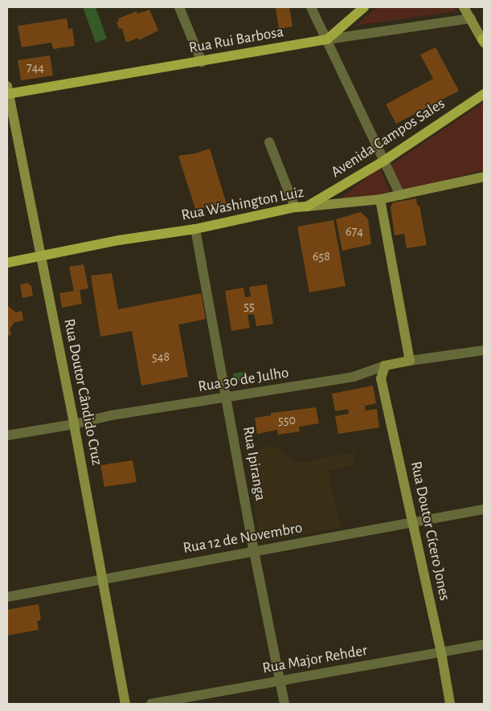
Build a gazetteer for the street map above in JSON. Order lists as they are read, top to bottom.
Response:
{
  "streets": {
    "main road": [
      "Rua Rui Barbosa",
      "Avenida Campos Sales",
      "Rua Washington Luiz",
      "Rua 30 de Julho",
      "Rua Doutor Cândido Cruz",
      "Rua Doutor Cícero Jones"
    ],
    "street": ["Rua Ipiranga", "Rua 12 de Novembro", "Rua Major Rehder"]
  },
  "crossings": [
    ["Rua Rui Barbosa", "Rua Doutor Cândido Cruz"],
    ["Avenida Campos Sales", "Rua Washington Luiz"],
    ["Rua Washington Luiz", "Rua Doutor Cândido Cruz"],
    ["Rua Washington Luiz", "Rua Ipiranga"],
    ["Rua 30 de Julho", "Rua Doutor Cândido Cruz"],
    ["Rua 30 de Julho", "Rua Ipiranga"],
    ["Rua 30 de Julho", "Rua Doutor Cícero Jones"],
    ["Rua Doutor Cândido Cruz", "Rua 12 de Novembro"],
    ["Rua Ipiranga", "Rua 12 de Novembro"],
    ["Rua Ipiranga", "Rua Major Rehder"],
    ["Rua Doutor Cícero Jones", "Rua 12 de Novembro"],
    ["Rua Doutor Cícero Jones", "Rua Major Rehder"]
  ],
  "house_numbers": [
    "744",
    "674",
    "658",
    "55",
    "548",
    "550"
  ]
}
